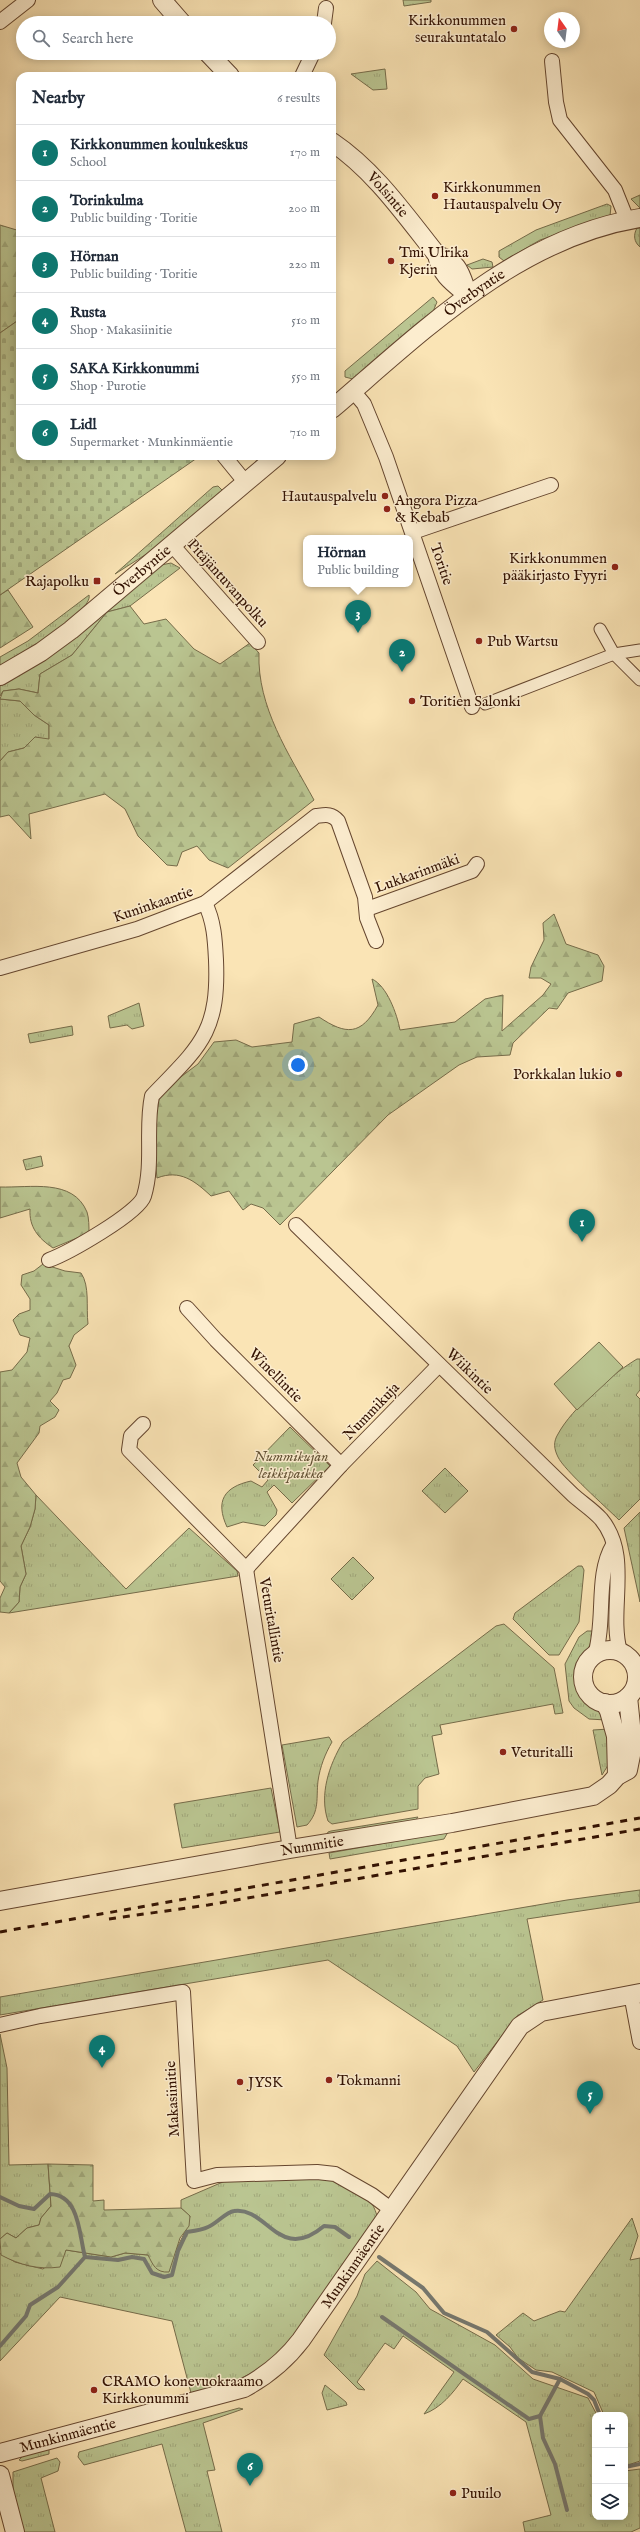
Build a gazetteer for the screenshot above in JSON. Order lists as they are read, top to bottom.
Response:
{
  "streets": {
    "street": [
      "Volsintie",
      "Överbyntie",
      "Toritie",
      "Pitäjäntuvanpolku",
      "Lukkarinmäki",
      "Kuninkaantie",
      "Wiikintie",
      "Winellintie",
      "Nummikuja",
      "Veturitallintie",
      "Nummitie",
      "Makasiinitie",
      "Munkinmäentie"
    ]
  },
  "crossings": [
    ["Volsintie", "Överbyntie"],
    ["Överbyntie", "Toritie"],
    ["Överbyntie", "Pitäjäntuvanpolku"],
    ["Lukkarinmäki", "Kuninkaantie"],
    ["Wiikintie", "Nummikuja"],
    ["Wiikintie", "Nummitie"],
    ["Winellintie", "Nummikuja"],
    ["Nummikuja", "Veturitallintie"],
    ["Veturitallintie", "Nummitie"],
    ["Makasiinitie", "Munkinmäentie"]
  ],
  "parks": ["Nummikujan leikkipaikka"],
  "places": {
    "other": [
      "Kirkkonummen seurakuntatalo",
      "Kirkkonummen Hautauspalvelu Oy",
      "Tmi Ulrika Kjerin",
      "Hautauspalvelu",
      "Angora Pizza & Kebab",
      "Kirkkonummen pääkirjasto Fyyri",
      "Pub Wartsu",
      "Toritien Salonki",
      "Porkkalan lukio",
      "Veturitalli",
      "Tokmanni",
      "JYSK",
      "CRAMO konevuokraamo Kirkkonummi",
      "Puuilo"
    ],
    "transit": ["Rajapolku"]
  },
  "north": "top",
  "page": {
    "search": "Search here",
    "heading": ["Nearby", "6 results"],
    "list": [
      {
        "mark": "1",
        "name": "Kirkkonummen koulukeskus",
        "note": "School",
        "value": "170 m"
      },
      {
        "mark": "2",
        "name": "Torinkulma",
        "note": "Public building · Toritie",
        "value": "200 m"
      },
      {
        "mark": "3",
        "name": "Hörnan",
        "note": "Public building · Toritie",
        "value": "220 m"
      },
      {
        "mark": "4",
        "name": "Rusta",
        "note": "Shop · Makasiinitie",
        "value": "510 m"
      },
      {
        "mark": "5",
        "name": "SAKA Kirkkonummi",
        "note": "Shop · Purotie",
        "value": "550 m"
      },
      {
        "mark": "6",
        "name": "Lidl",
        "note": "Supermarket · Munkinmäentie",
        "value": "710 m"
      }
    ],
    "popup": ["Hörnan", "Public building"],
    "pins": [
      "3",
      "2",
      "1",
      "4",
      "5",
      "6"
    ],
    "map_buttons": ["+", "−"]
  }
}
